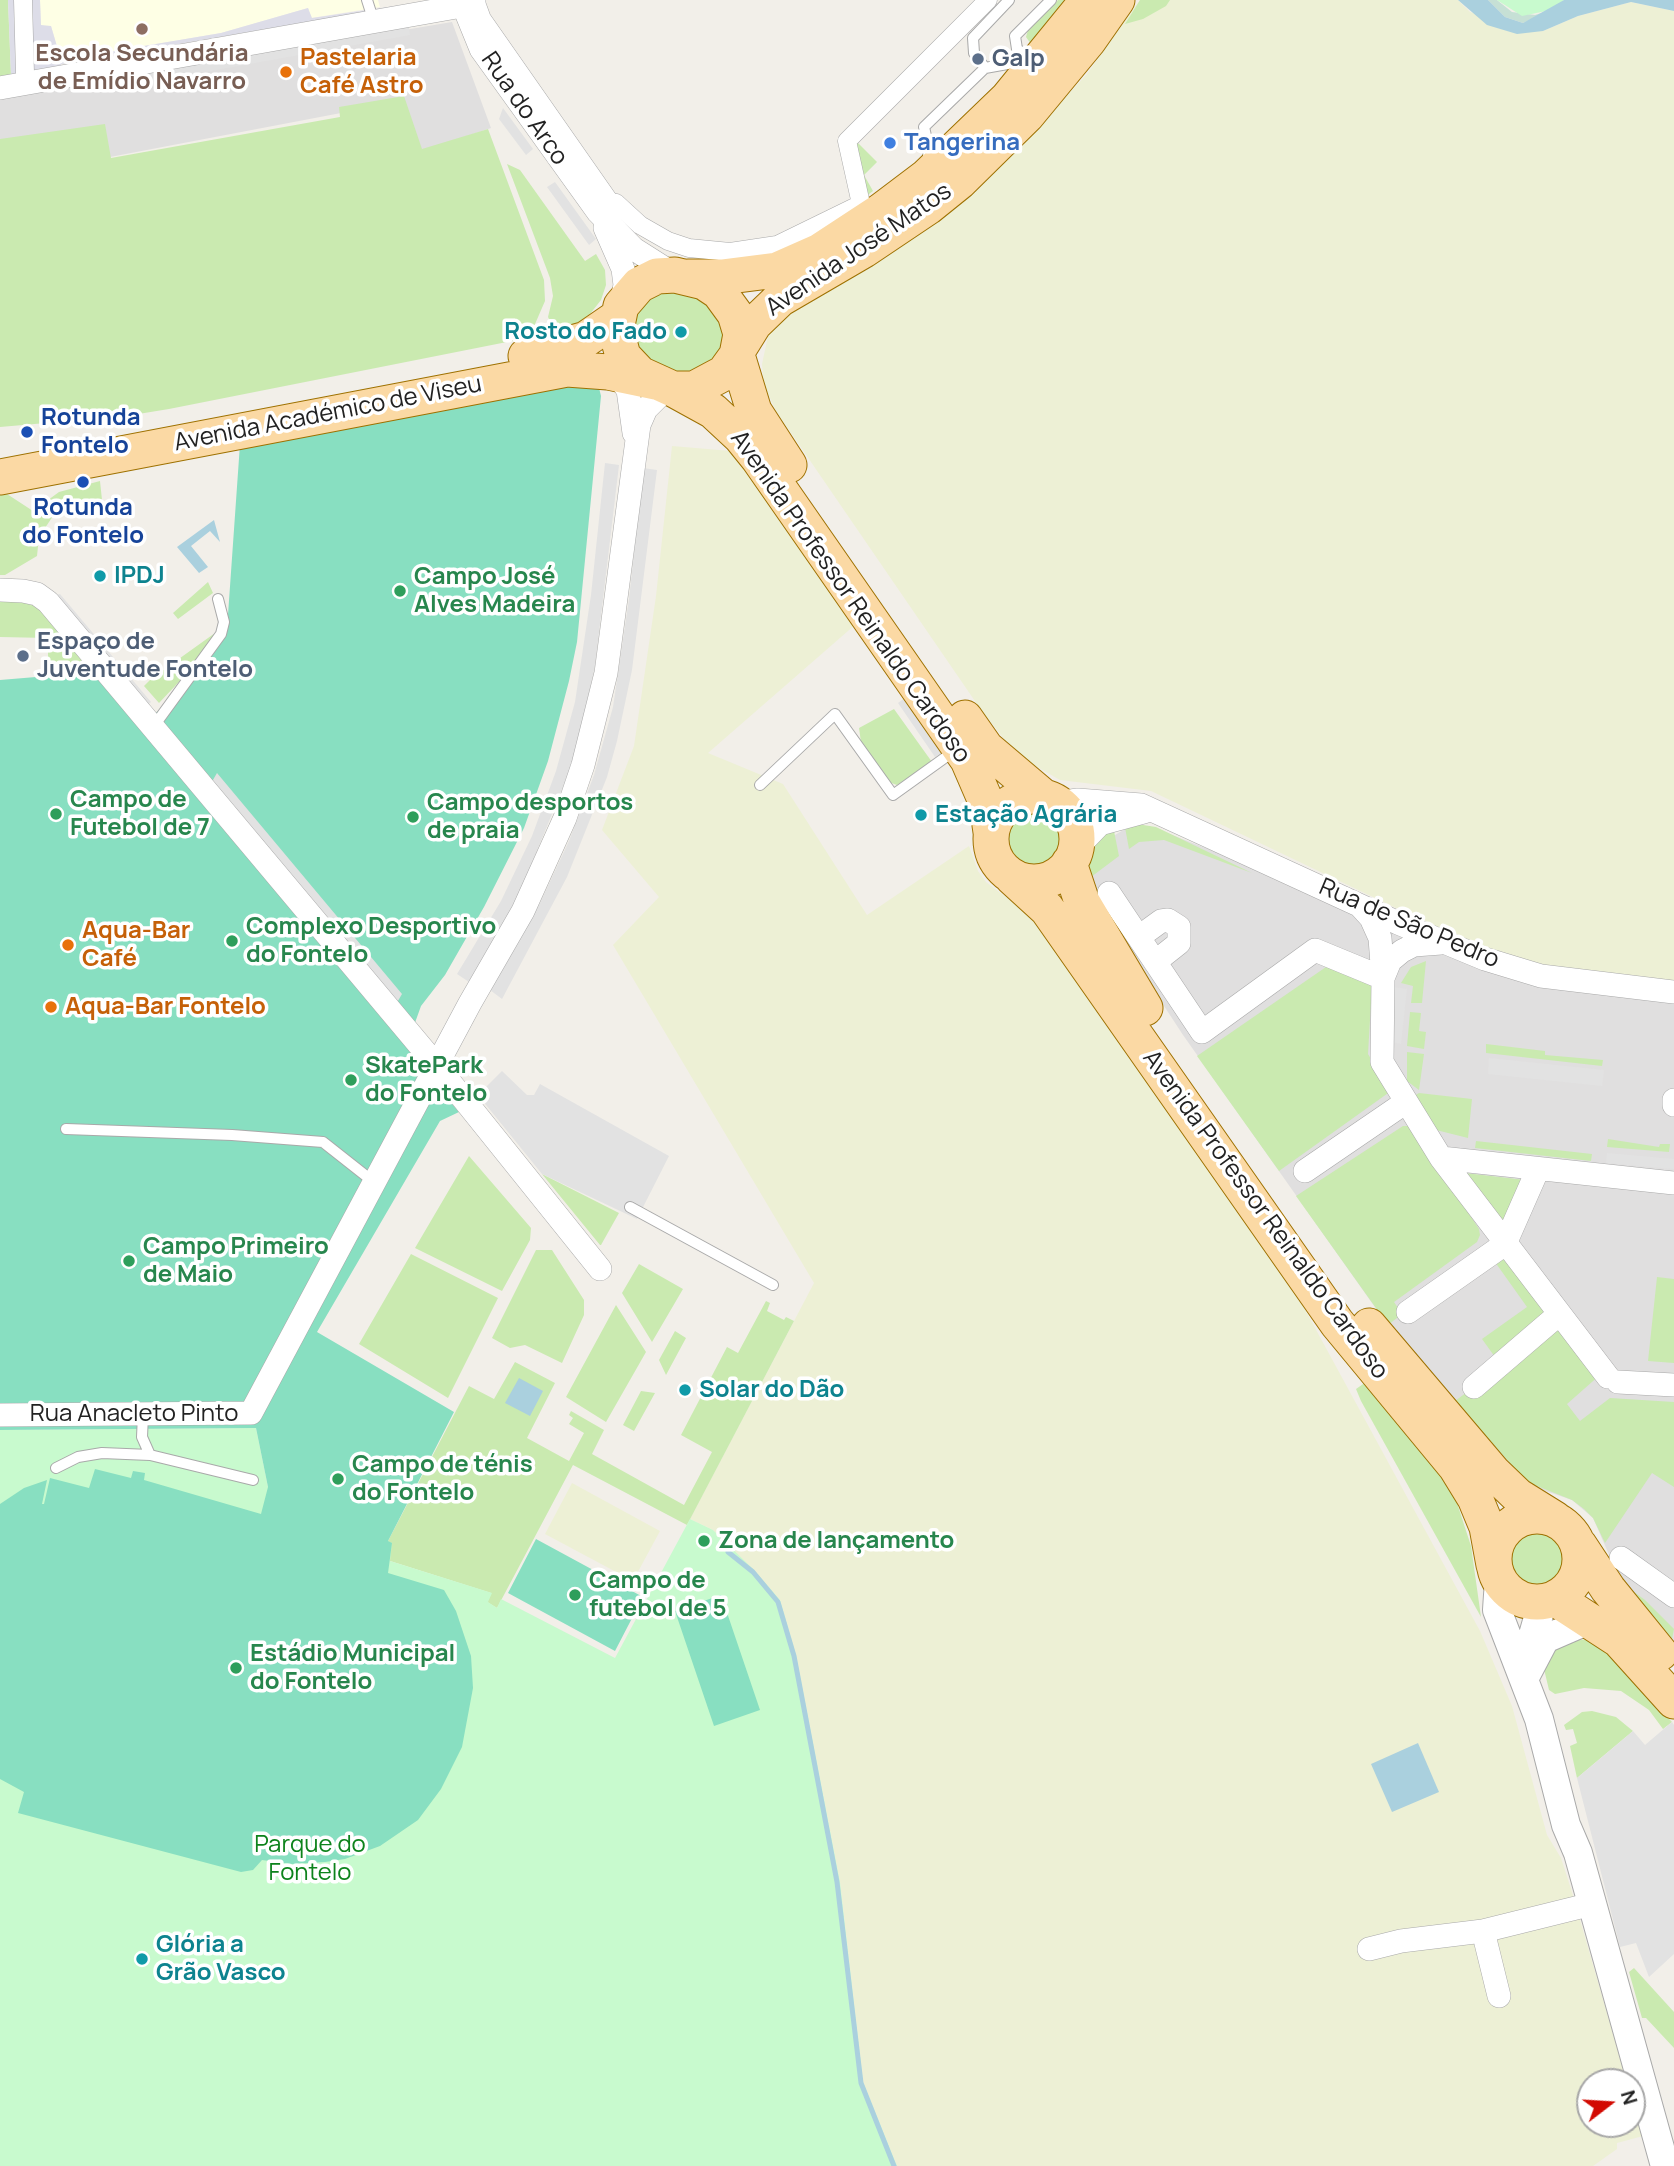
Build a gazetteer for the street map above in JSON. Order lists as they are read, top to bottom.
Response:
{
  "streets": {
    "main road": ["Avenida José Matos", "Avenida Académico de Viseu", "Avenida Professor Reinaldo Cardoso"],
    "street": ["Rua do Arco", "Rua de São Pedro", "Rua Anacleto Pinto"]
  },
  "crossings": [
    ["Rua do Arco", "Avenida José Matos"],
    ["Rua do Arco", "Avenida Académico de Viseu"],
    ["Rua do Arco", "Avenida Professor Reinaldo Cardoso"],
    ["Rua do Arco", "Rua Anacleto Pinto"],
    ["Avenida José Matos", "Avenida Académico de Viseu"],
    ["Avenida José Matos", "Avenida Professor Reinaldo Cardoso"],
    ["Avenida Académico de Viseu", "Avenida Professor Reinaldo Cardoso"],
    ["Avenida Professor Reinaldo Cardoso", "Rua de São Pedro"]
  ],
  "parks": ["Parque do Fontelo"],
  "places": [
    "Escola Secundária de Emídio Navarro",
    "Galp",
    "Pastelaria Café Astro",
    "Tangerina",
    "Rosto do Fado",
    "Rotunda Fontelo",
    "Rotunda do Fontelo",
    "IPDJ",
    "Campo José Alves Madeira",
    "Espaço de Juventude Fontelo",
    "Campo de Futebol de 7",
    "Estação Agrária",
    "Campo desportos de praia",
    "Complexo Desportivo do Fontelo",
    "Aqua-Bar Café",
    "Aqua-Bar Fontelo",
    "SkatePark do Fontelo",
    "Campo Primeiro de Maio",
    "Solar do Dão",
    "Campo de ténis do Fontelo",
    "Zona de lançamento",
    "Campo de futebol de 5",
    "Estádio Municipal do Fontelo",
    "Glória a Grão Vasco"
  ],
  "north": "right"
}
